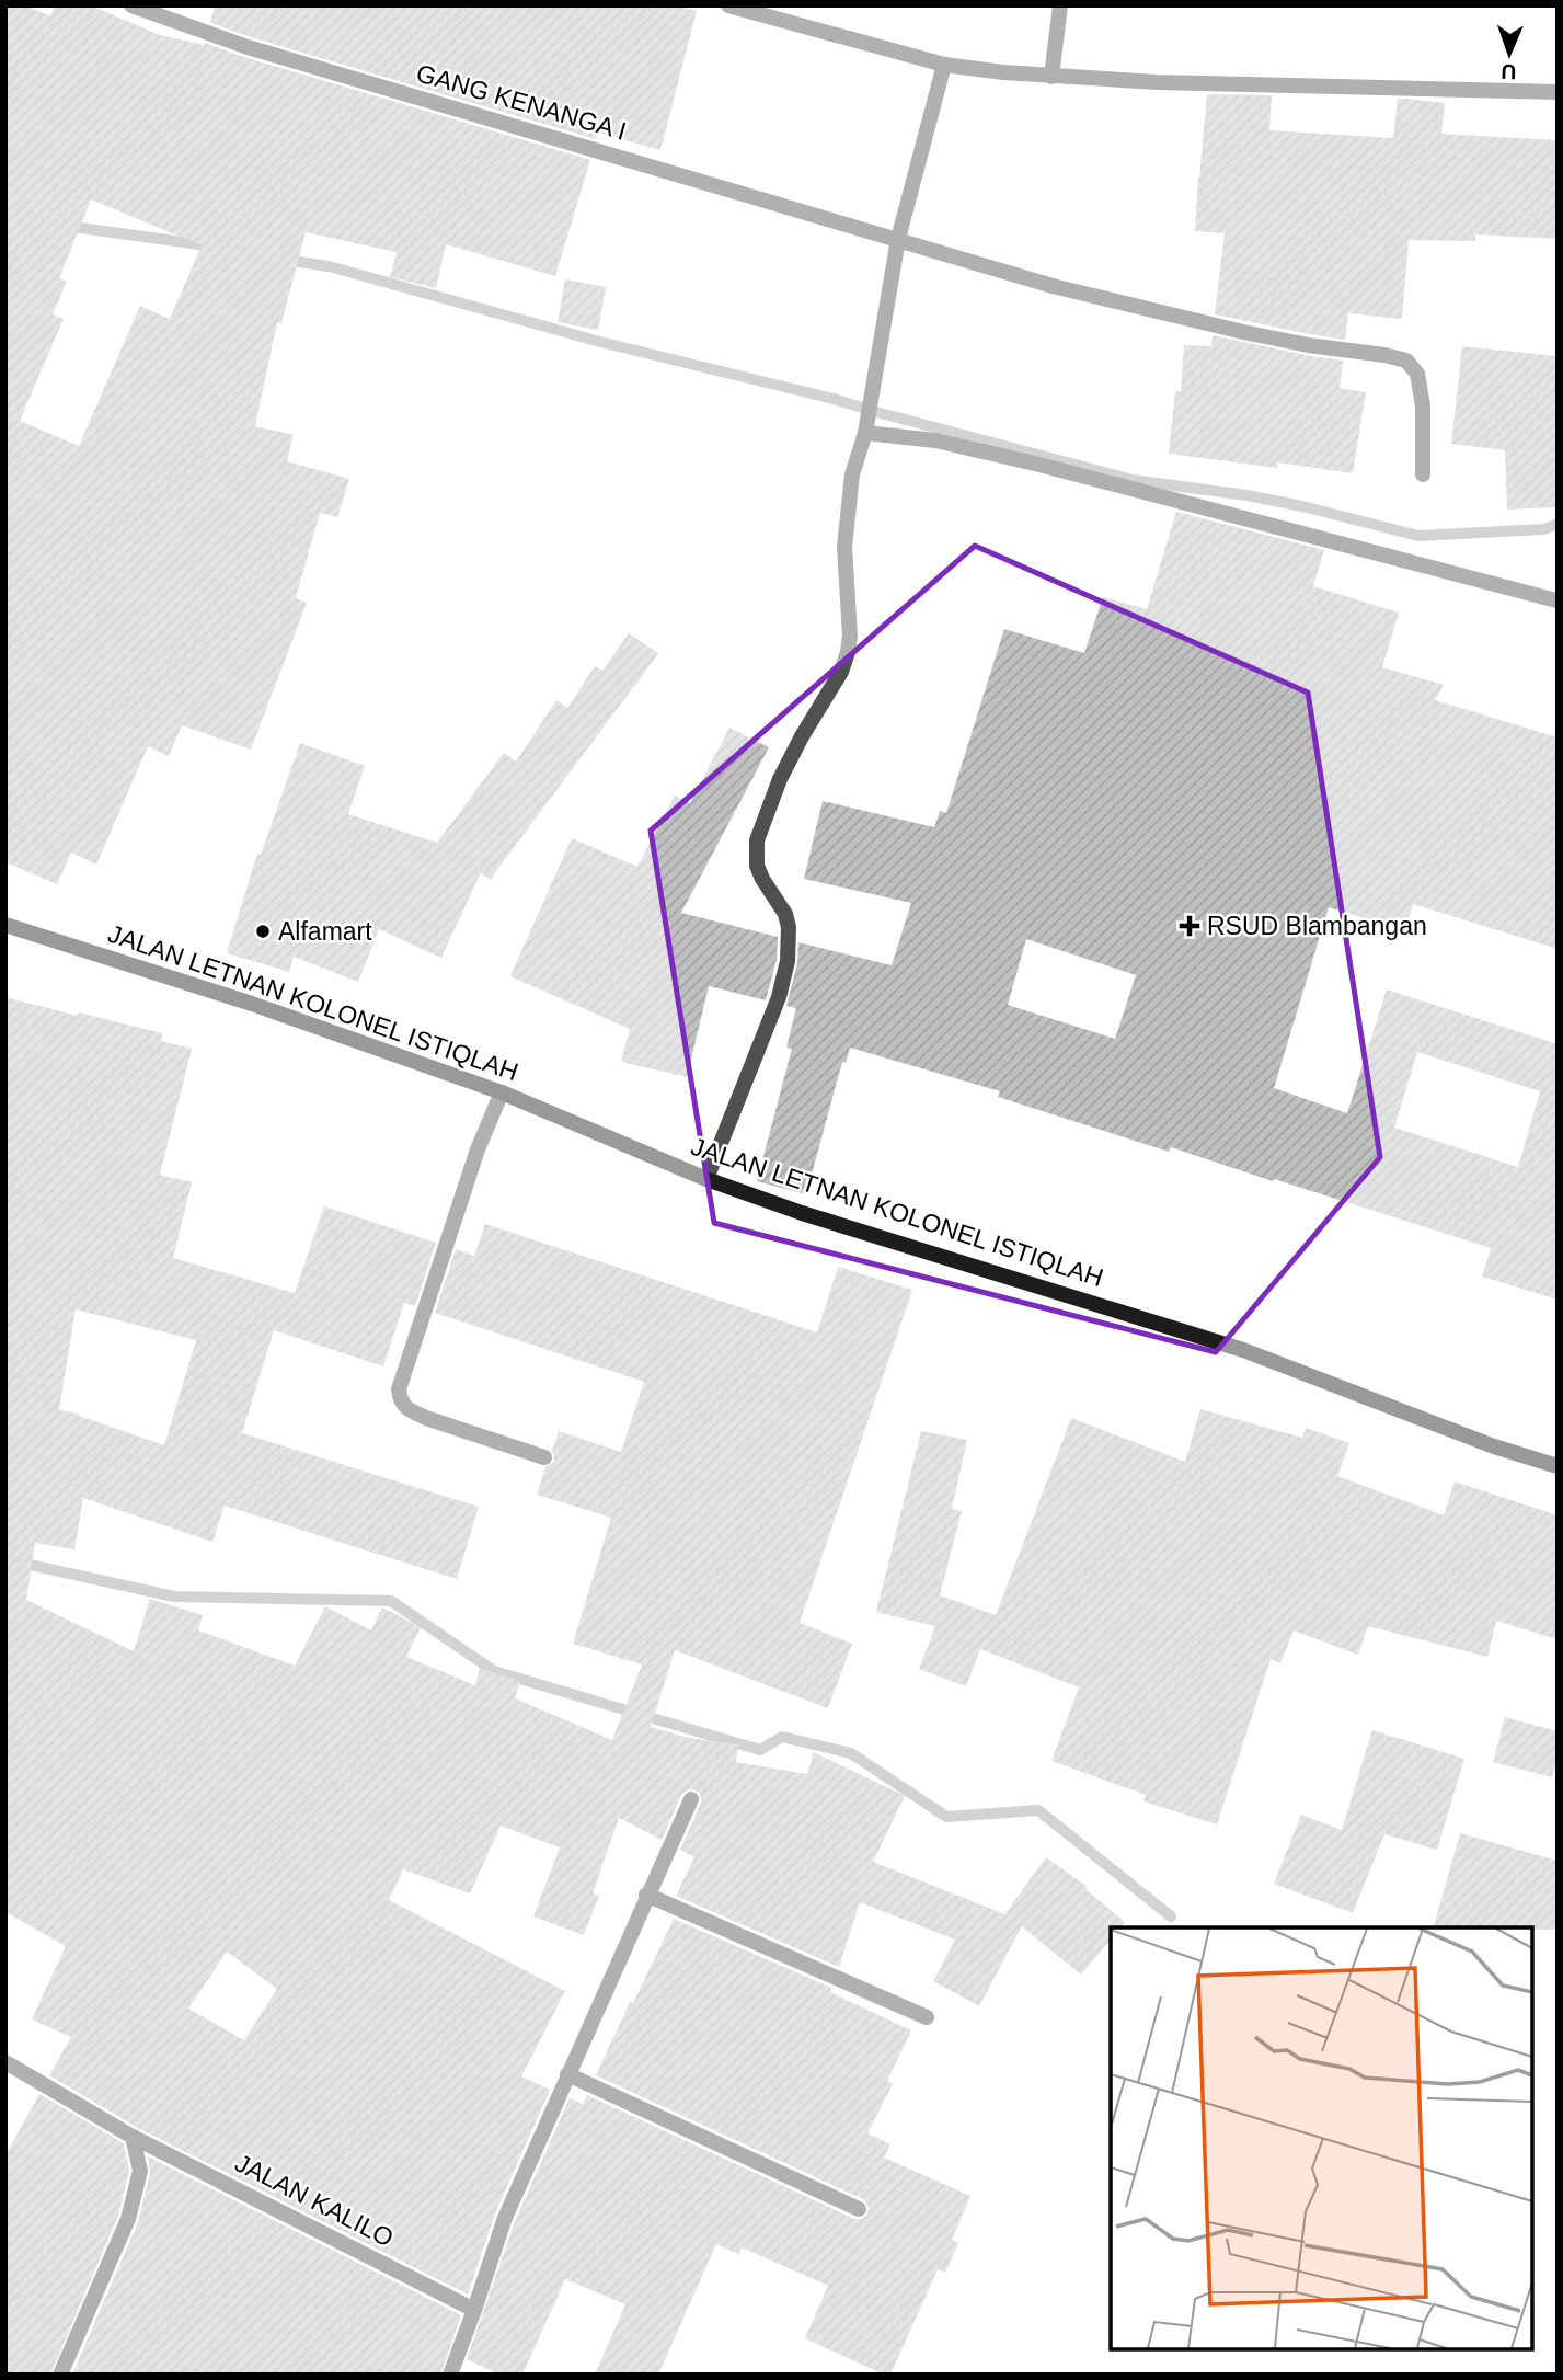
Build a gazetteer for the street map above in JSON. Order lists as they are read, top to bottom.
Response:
{
  "streets": {
    "street": ["GANG KENANGA I", "JALAN LETNAN KOLONEL ISTIQLAH", "JALAN KALILO"]
  },
  "places": {
    "health": ["RSUD Blambangan"],
    "other": ["Alfamart"]
  },
  "north": "bottom"
}
